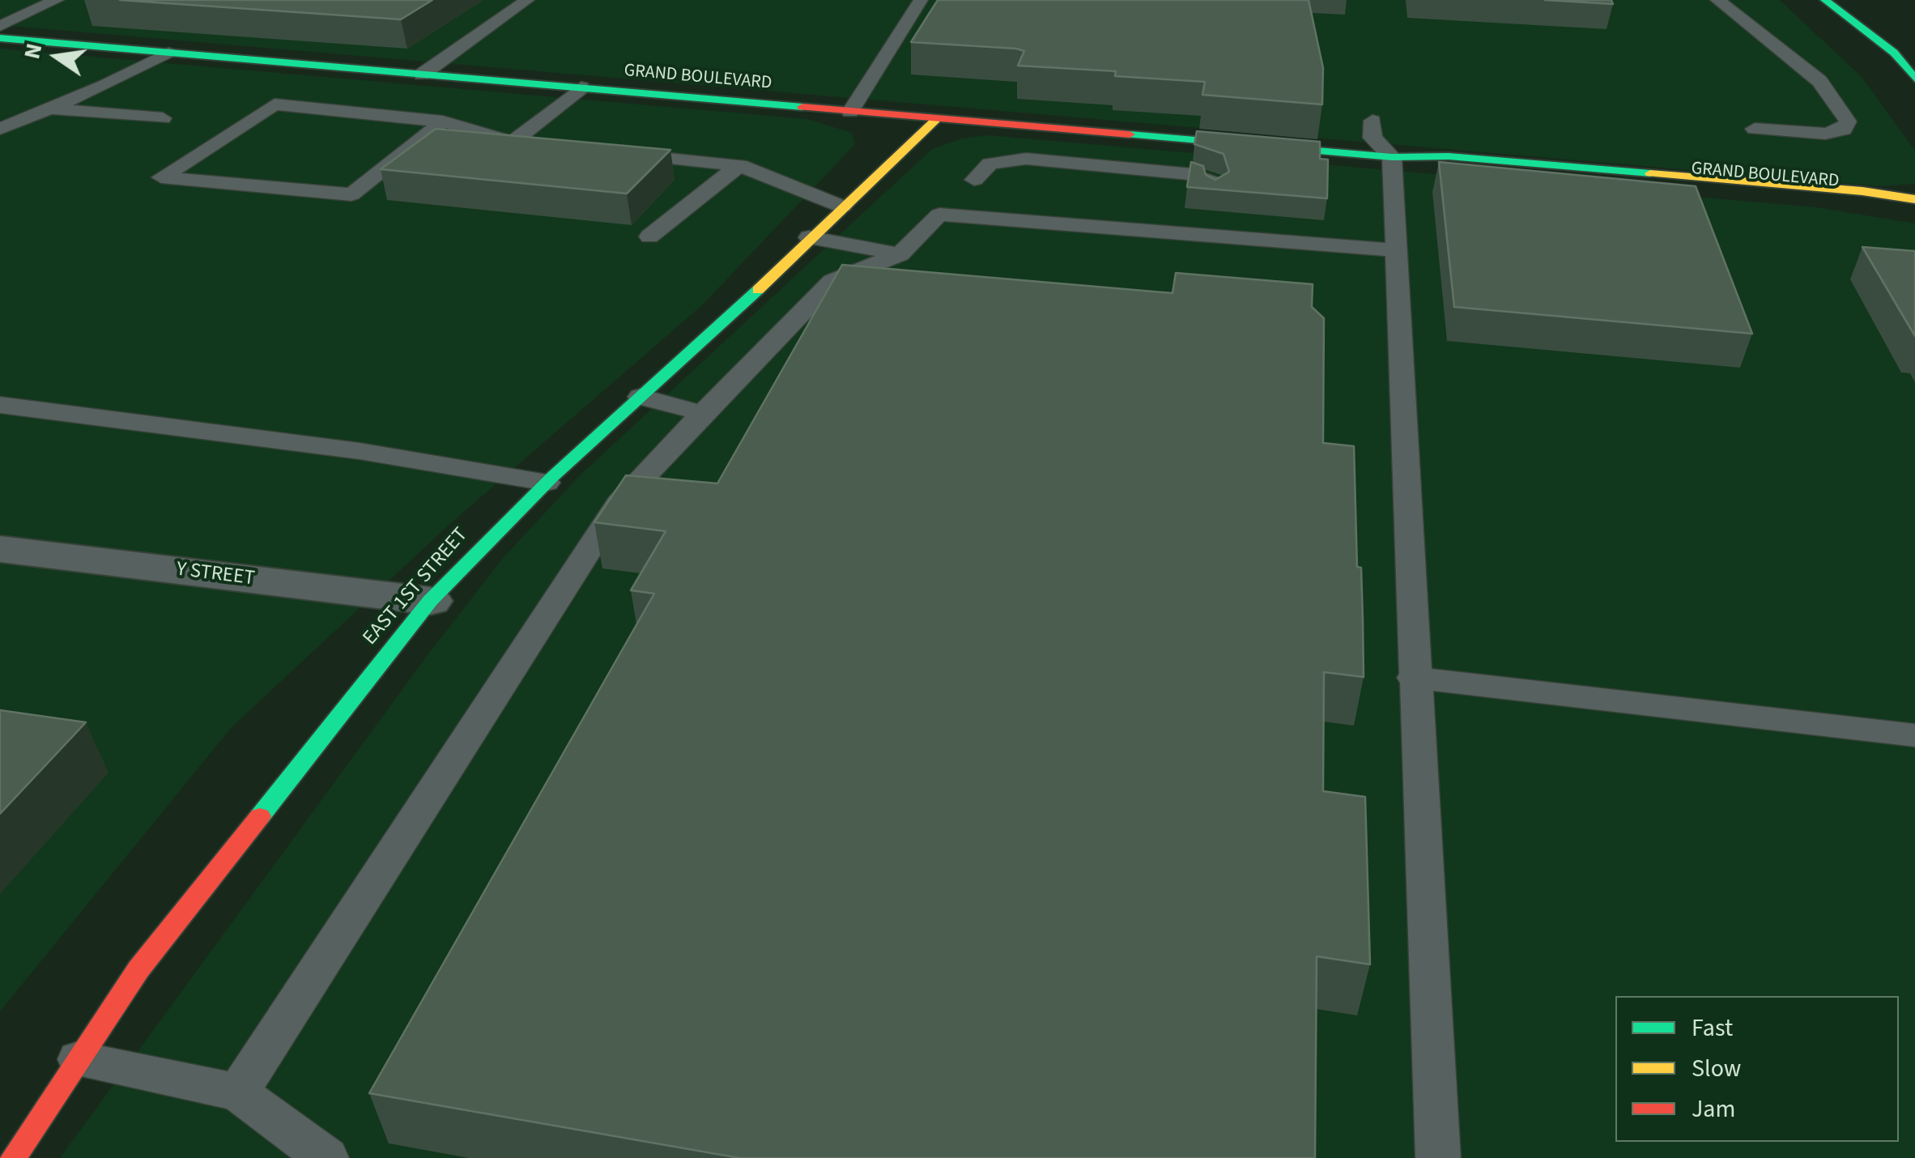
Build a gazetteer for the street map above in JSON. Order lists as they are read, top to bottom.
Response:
{
  "streets": {
    "main road": ["GRAND BOULEVARD", "EAST 1ST STREET"],
    "street": ["Y STREET"]
  },
  "crossings": [
    ["GRAND BOULEVARD", "EAST 1ST STREET"],
    ["Y STREET", "EAST 1ST STREET"]
  ],
  "legend": ["Fast", "Slow", "Jam"],
  "north": "left"
}
